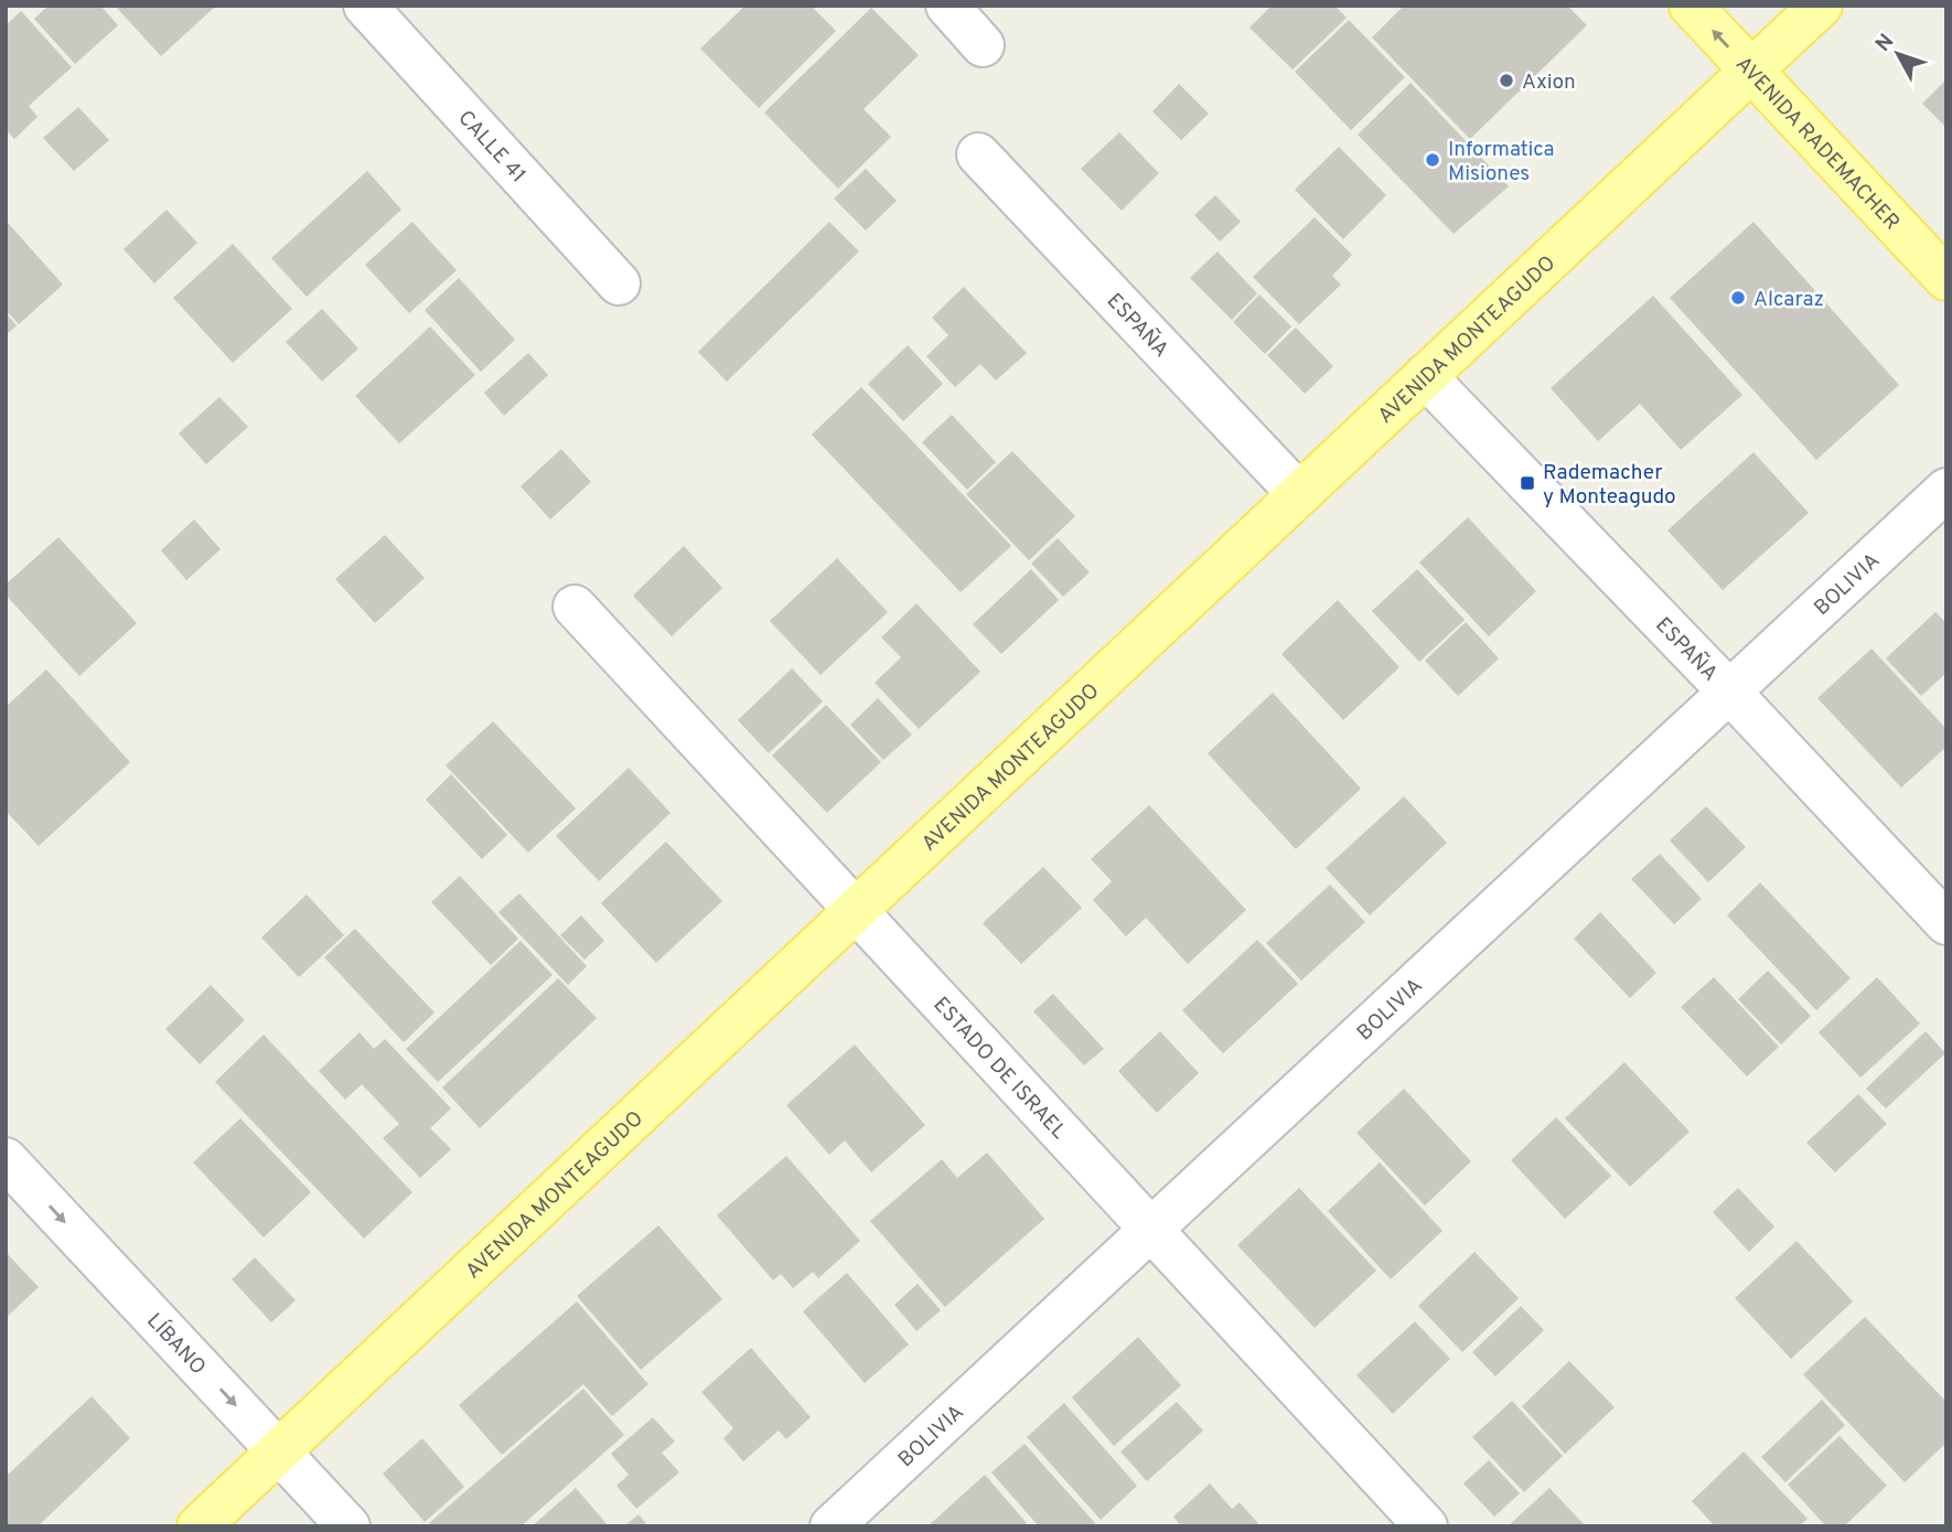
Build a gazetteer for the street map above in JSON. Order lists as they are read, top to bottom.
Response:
{
  "streets": {
    "main road": ["AVENIDA RADEMACHER", "AVENIDA MONTEAGUDO"],
    "street": [
      "CALLE 41",
      "ESPAÑA",
      "BOLIVIA",
      "ESTADO DE ISRAEL",
      "LÍBANO"
    ]
  },
  "crossings": [
    ["AVENIDA RADEMACHER", "AVENIDA MONTEAGUDO"],
    ["ESPAÑA", "AVENIDA MONTEAGUDO"],
    ["ESPAÑA", "BOLIVIA"],
    ["AVENIDA MONTEAGUDO", "ESTADO DE ISRAEL"],
    ["AVENIDA MONTEAGUDO", "LÍBANO"],
    ["BOLIVIA", "ESTADO DE ISRAEL"]
  ],
  "one_way": ["LÍBANO"],
  "places": {
    "other": ["Axion", "Informatica Misiones", "Alcaraz"],
    "transit": ["Rademacher y Monteagudo"]
  },
  "north": "top left"
}
